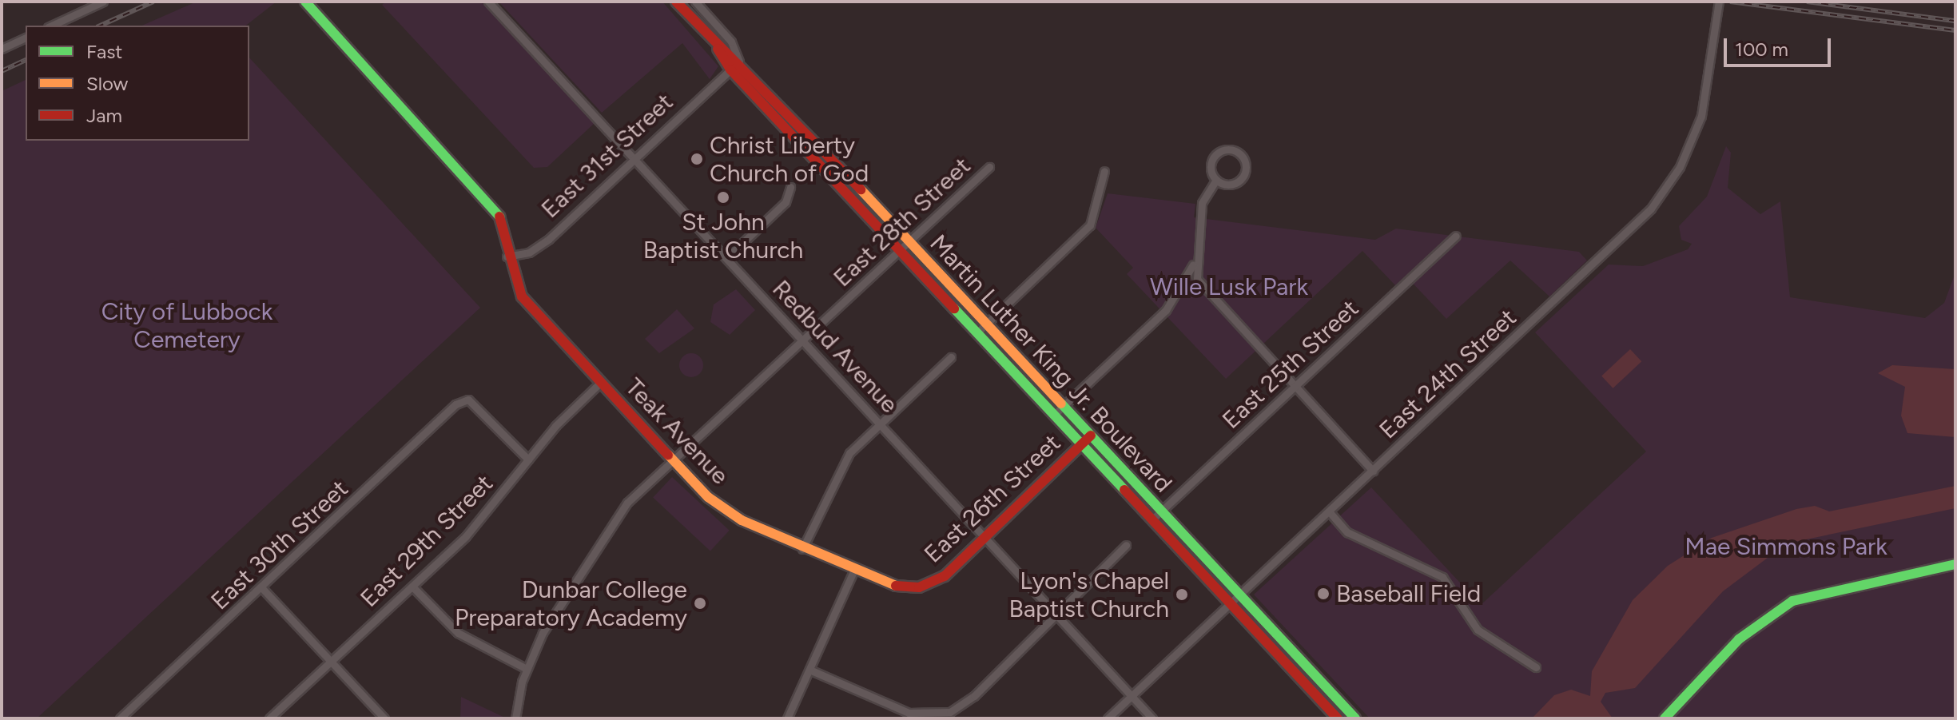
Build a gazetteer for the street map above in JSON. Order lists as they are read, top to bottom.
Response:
{
  "streets": {
    "main road": ["Martin Luther King Jr. Boulevard", "Teak Avenue", "East 26th Street"],
    "street": [
      "East 31st Street",
      "East 28th Street",
      "Redbud Avenue",
      "East 25th Street",
      "East 24th Street",
      "East 29th Street",
      "East 30th Street"
    ]
  },
  "crossings": [
    ["East 31st Street", "Redbud Avenue"],
    ["East 31st Street", "Martin Luther King Jr. Boulevard"],
    ["East 31st Street", "Teak Avenue"],
    ["East 28th Street", "Redbud Avenue"],
    ["East 28th Street", "Martin Luther King Jr. Boulevard"],
    ["East 28th Street", "Teak Avenue"],
    ["Redbud Avenue", "East 24th Street"],
    ["Redbud Avenue", "East 26th Street"],
    ["Martin Luther King Jr. Boulevard", "East 25th Street"],
    ["Martin Luther King Jr. Boulevard", "East 24th Street"],
    ["Martin Luther King Jr. Boulevard", "East 26th Street"],
    ["Teak Avenue", "East 26th Street"],
    ["Teak Avenue", "East 29th Street"],
    ["East 29th Street", "East 30th Street"]
  ],
  "parks": ["Wille Lusk Park", "City of Lubbock Cemetery", "Mae Simmons Park"],
  "places": [
    "Christ Liberty Church of God",
    "St John Baptist Church",
    "Baseball Field",
    "Lyon's Chapel Baptist Church",
    "Dunbar College Preparatory Academy"
  ],
  "legend": ["Fast", "Slow", "Jam"],
  "scale_bar": "100 m"
}
